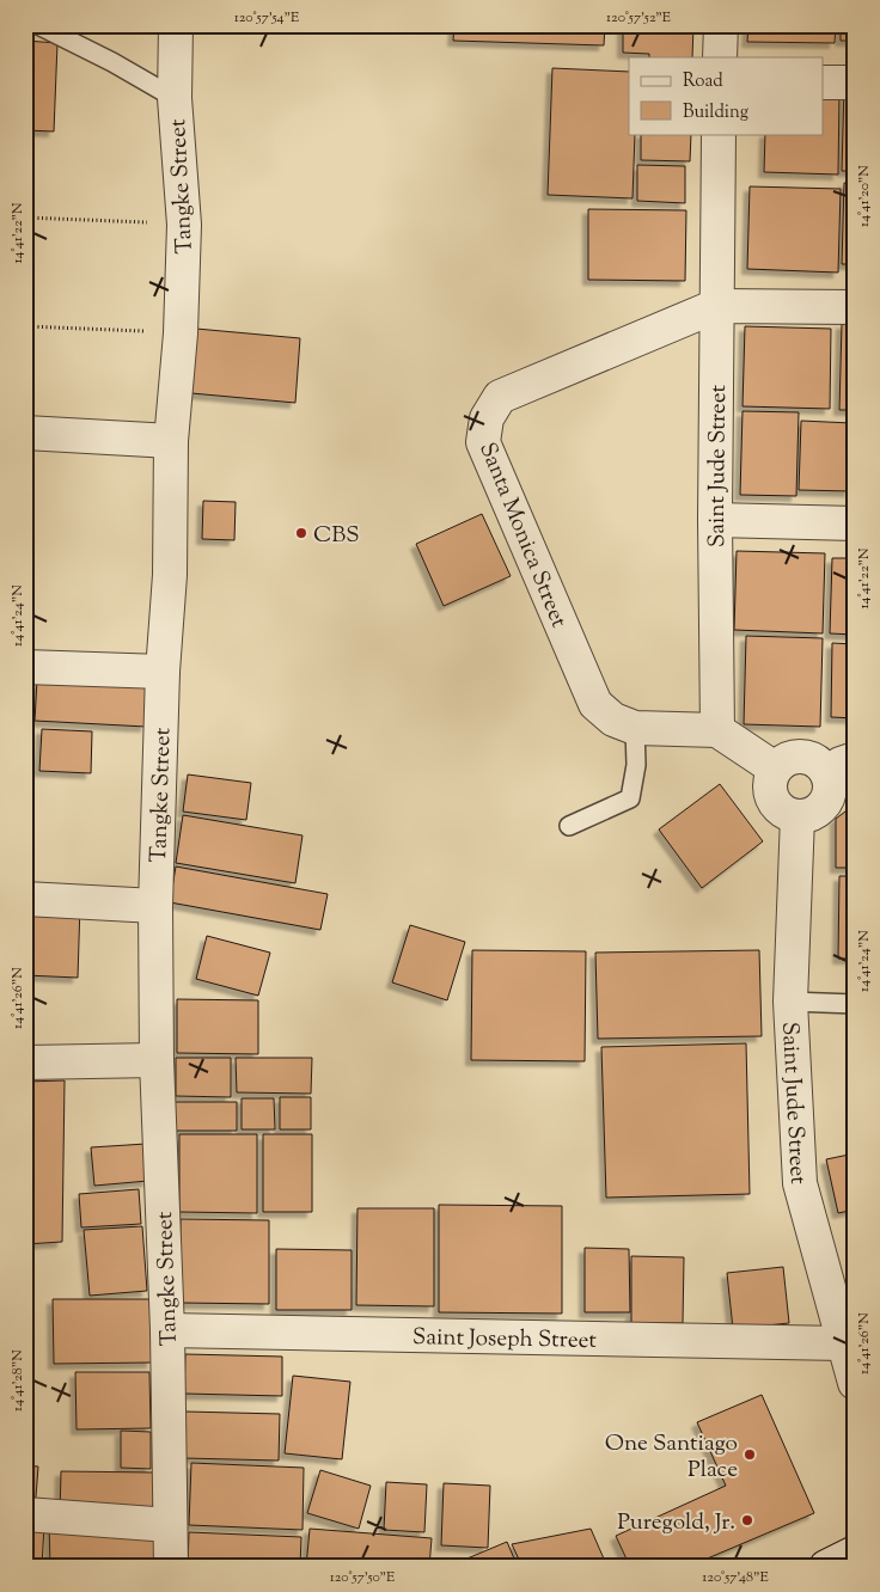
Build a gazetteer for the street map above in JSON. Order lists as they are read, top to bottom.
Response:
{
  "streets": {
    "street": [
      "Tangke Street",
      "Saint Jude Street",
      "Santa Monica Street",
      "Saint Joseph Street"
    ]
  },
  "crossings": [
    ["Tangke Street", "Saint Joseph Street"],
    ["Saint Jude Street", "Santa Monica Street"],
    ["Saint Jude Street", "Saint Joseph Street"]
  ],
  "places": ["CBS", "One Santiago Place", "Puregold, Jr."],
  "legend": ["Road", "Building"],
  "coordinates": [
    "120°57'54\"E",
    "120°57'52\"E",
    "14°41'20\"N",
    "14°41'22\"N",
    "14°41'24\"N",
    "14°41'26\"N",
    "14°41'28\"N",
    "120°57'50\"E",
    "120°57'48\"E"
  ]
}
